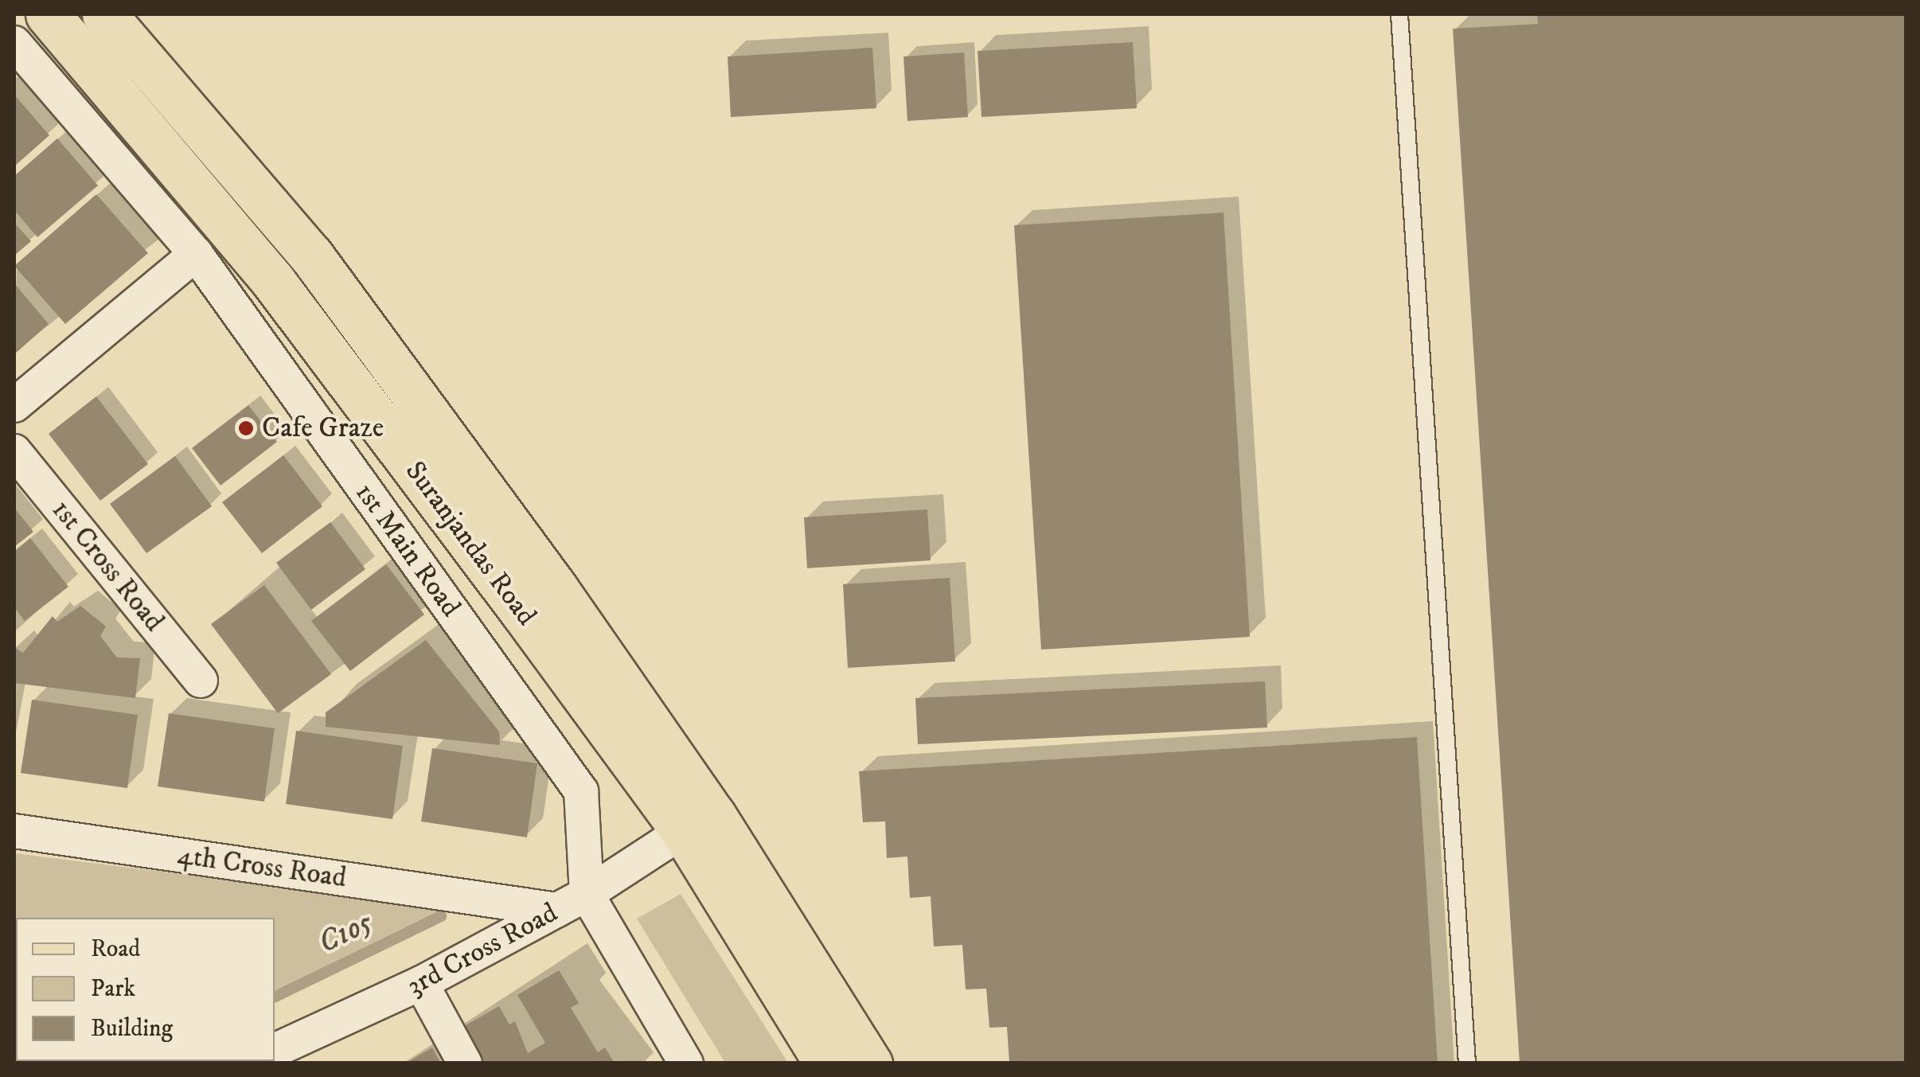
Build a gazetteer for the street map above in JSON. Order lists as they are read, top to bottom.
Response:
{
  "streets": {
    "main road": ["Suranjandas Road"],
    "street": [
      "1st Main Road",
      "1st Cross Road",
      "4th Cross Road",
      "3rd Cross Road"
    ]
  },
  "crossings": [
    ["Suranjandas Road", "3rd Cross Road"],
    ["1st Main Road", "3rd Cross Road"],
    ["4th Cross Road", "3rd Cross Road"]
  ],
  "water": ["C105"],
  "places": ["Cafe Graze"],
  "legend": ["Road", "Park", "Building"]
}
